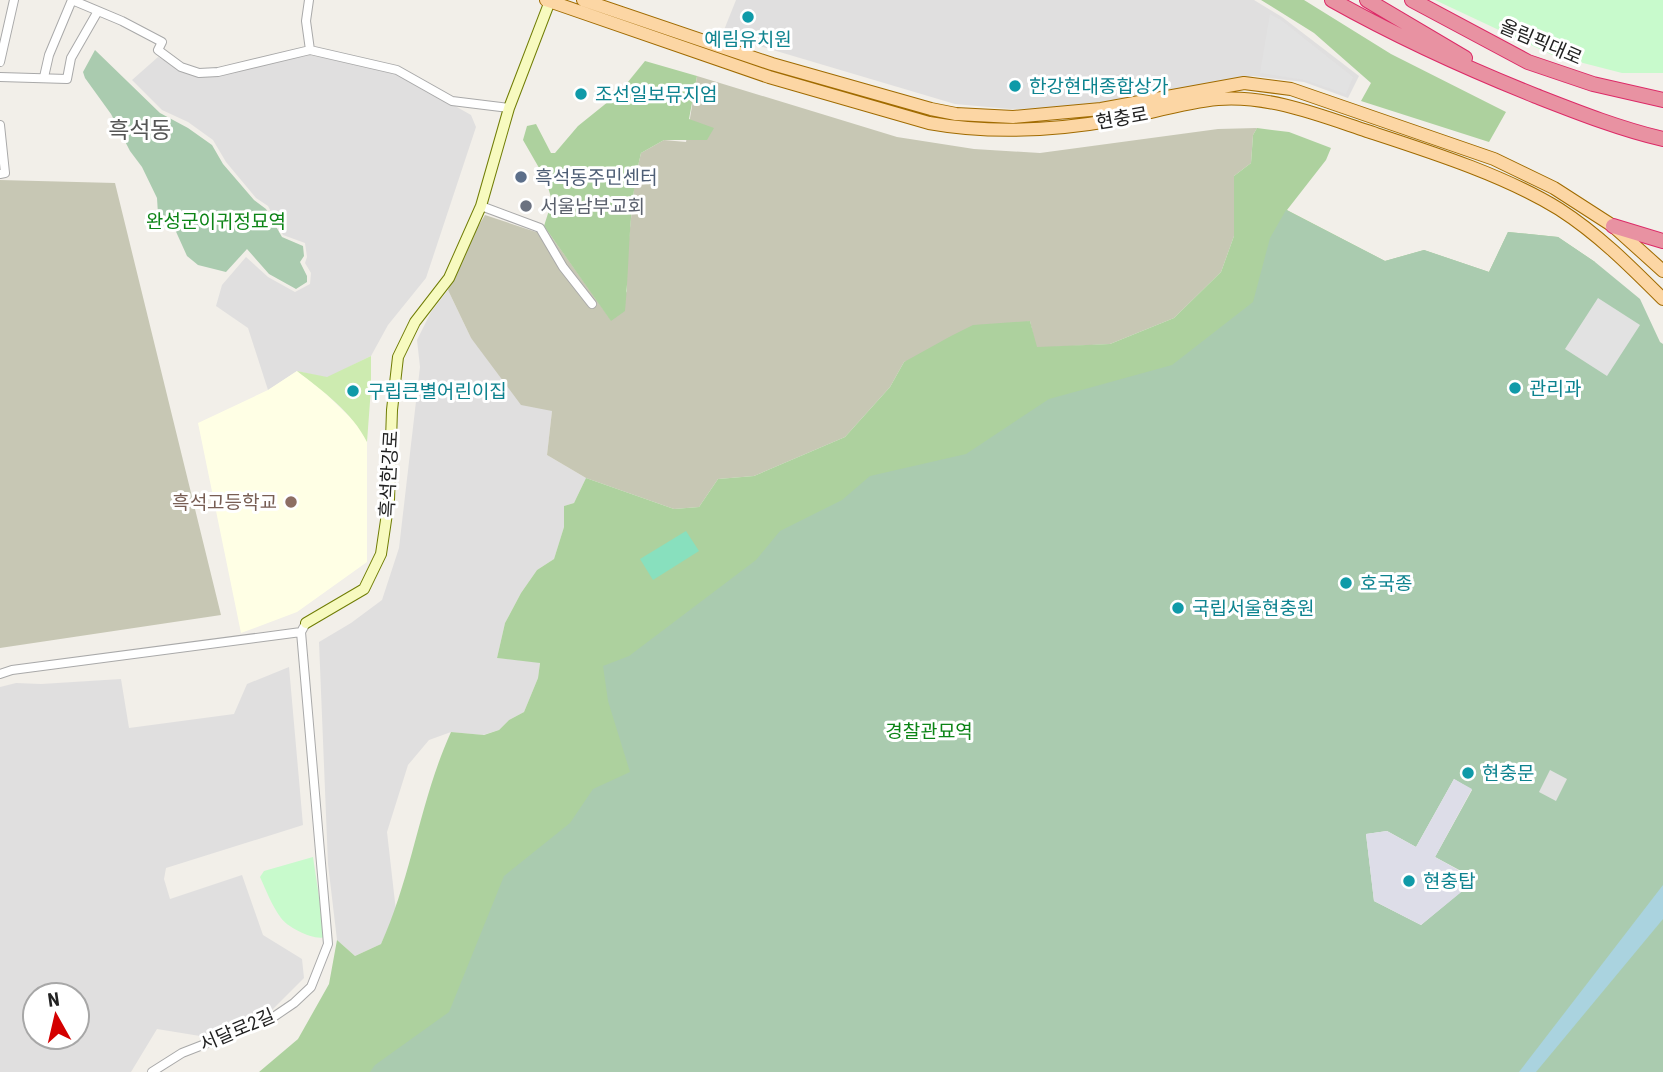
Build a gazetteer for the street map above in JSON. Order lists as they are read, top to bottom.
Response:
{
  "streets": {
    "highway": ["올림픽대로"],
    "main road": ["현충로"],
    "street": ["흑석한강로", "서달로2길"]
  },
  "crossings": [
    ["현충로", "흑석한강로"],
    ["흑석한강로", "서달로2길"]
  ],
  "districts": ["흑석동"],
  "parks": ["완성군이귀정묘역", "경찰관묘역"],
  "places": [
    "예림유치원",
    "한강현대종합상가",
    "조선일보뮤지엄",
    "흑석동주민센터",
    "서울남부교회",
    "관리과",
    "구립큰별어린이집",
    "흑석고등학교",
    "호국종",
    "국립서울현충원",
    "현충문",
    "현충탑"
  ],
  "north": "top"
}
